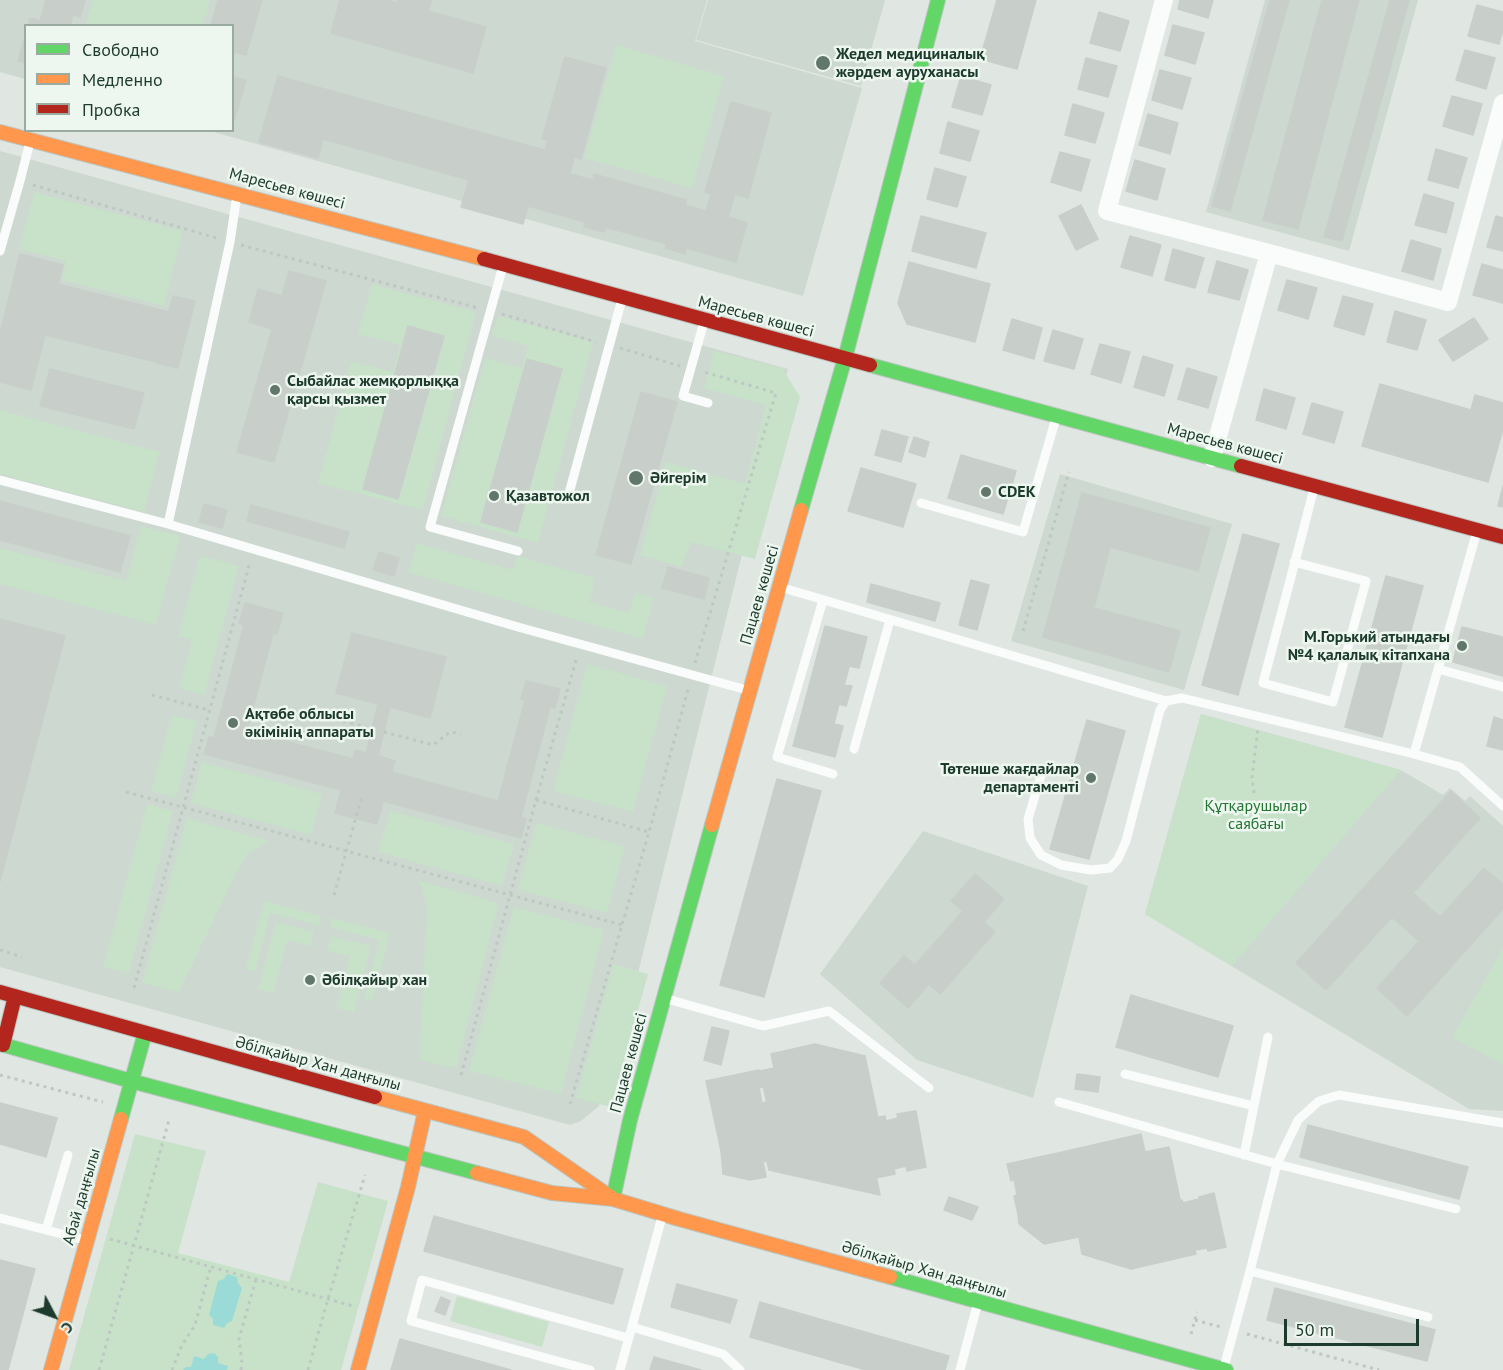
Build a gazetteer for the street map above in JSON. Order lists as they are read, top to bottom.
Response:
{
  "streets": {
    "main road": [
      "Маресьев көшесі",
      "Пацаев көшесі",
      "Әбілқайыр Хан даңғылы",
      "Абай даңғылы"
    ]
  },
  "crossings": [
    ["Маресьев көшесі", "Пацаев көшесі"],
    ["Пацаев көшесі", "Әбілқайыр Хан даңғылы"],
    ["Әбілқайыр Хан даңғылы", "Абай даңғылы"]
  ],
  "parks": ["Құтқарушылар саябағы"],
  "places": [
    "Жедел медициналық жәрдем ауруханасы",
    "Сыбайлас жемқорлыққа қарсы қызмет",
    "Әйгерім",
    "CDEK",
    "Қазавтожол",
    "М.Горький атындағы №4 қалалық кітапхана",
    "Ақтөбе облысы әкімінің аппараты",
    "Төтенше жағдайлар департаменті",
    "Әбілқайыр хан"
  ],
  "legend": ["Свободно", "Медленно", "Пробка"],
  "scale_bar": "50 m",
  "north": "bottom right"
}
